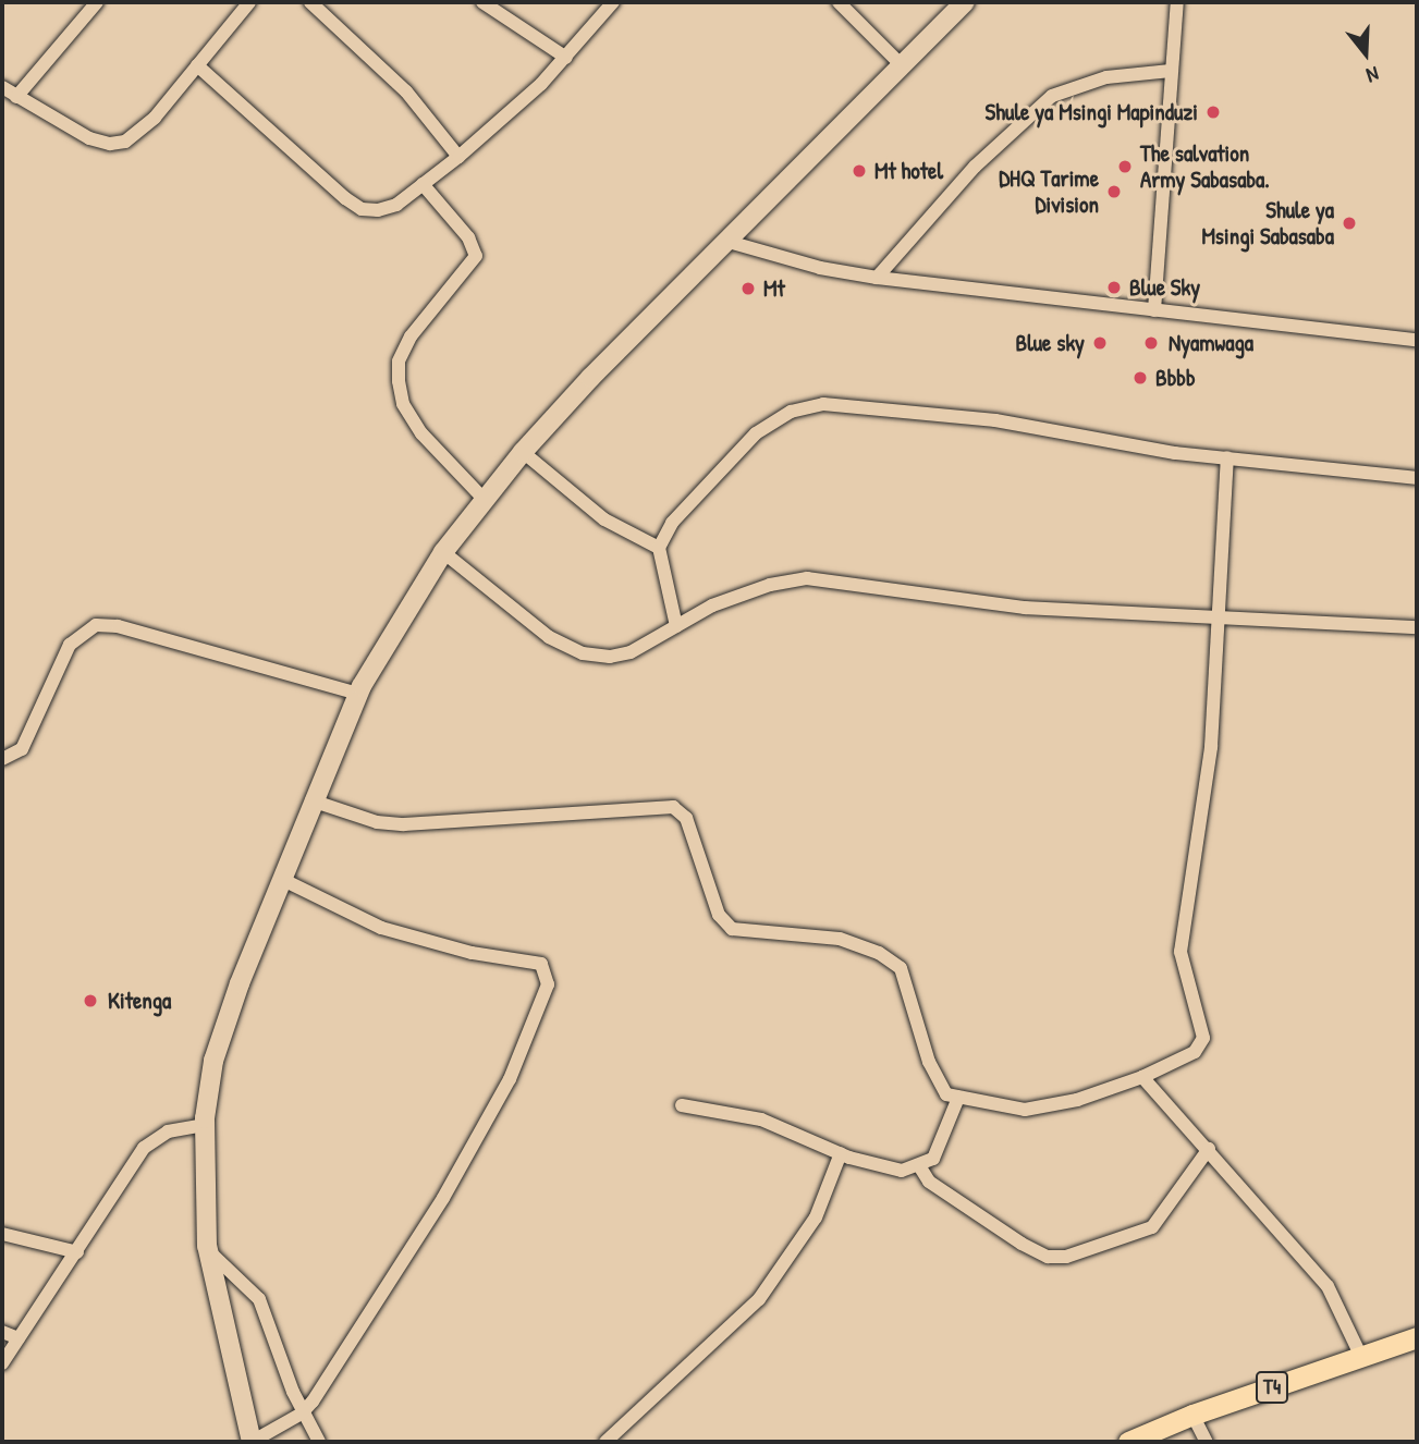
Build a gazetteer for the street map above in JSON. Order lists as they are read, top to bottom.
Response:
{
  "streets": {
    "highway": ["T4"]
  },
  "places": [
    "Shule ya Msingi Mapinduzi",
    "The salvation Army Sabasaba.",
    "Mt hotel",
    "DHQ Tarime Division",
    "Shule ya Msingi Sabasaba",
    "Blue Sky",
    "Mt",
    "Blue sky",
    "Nyamwaga",
    "Bbbb",
    "Kitenga"
  ],
  "north": "bottom"
}
